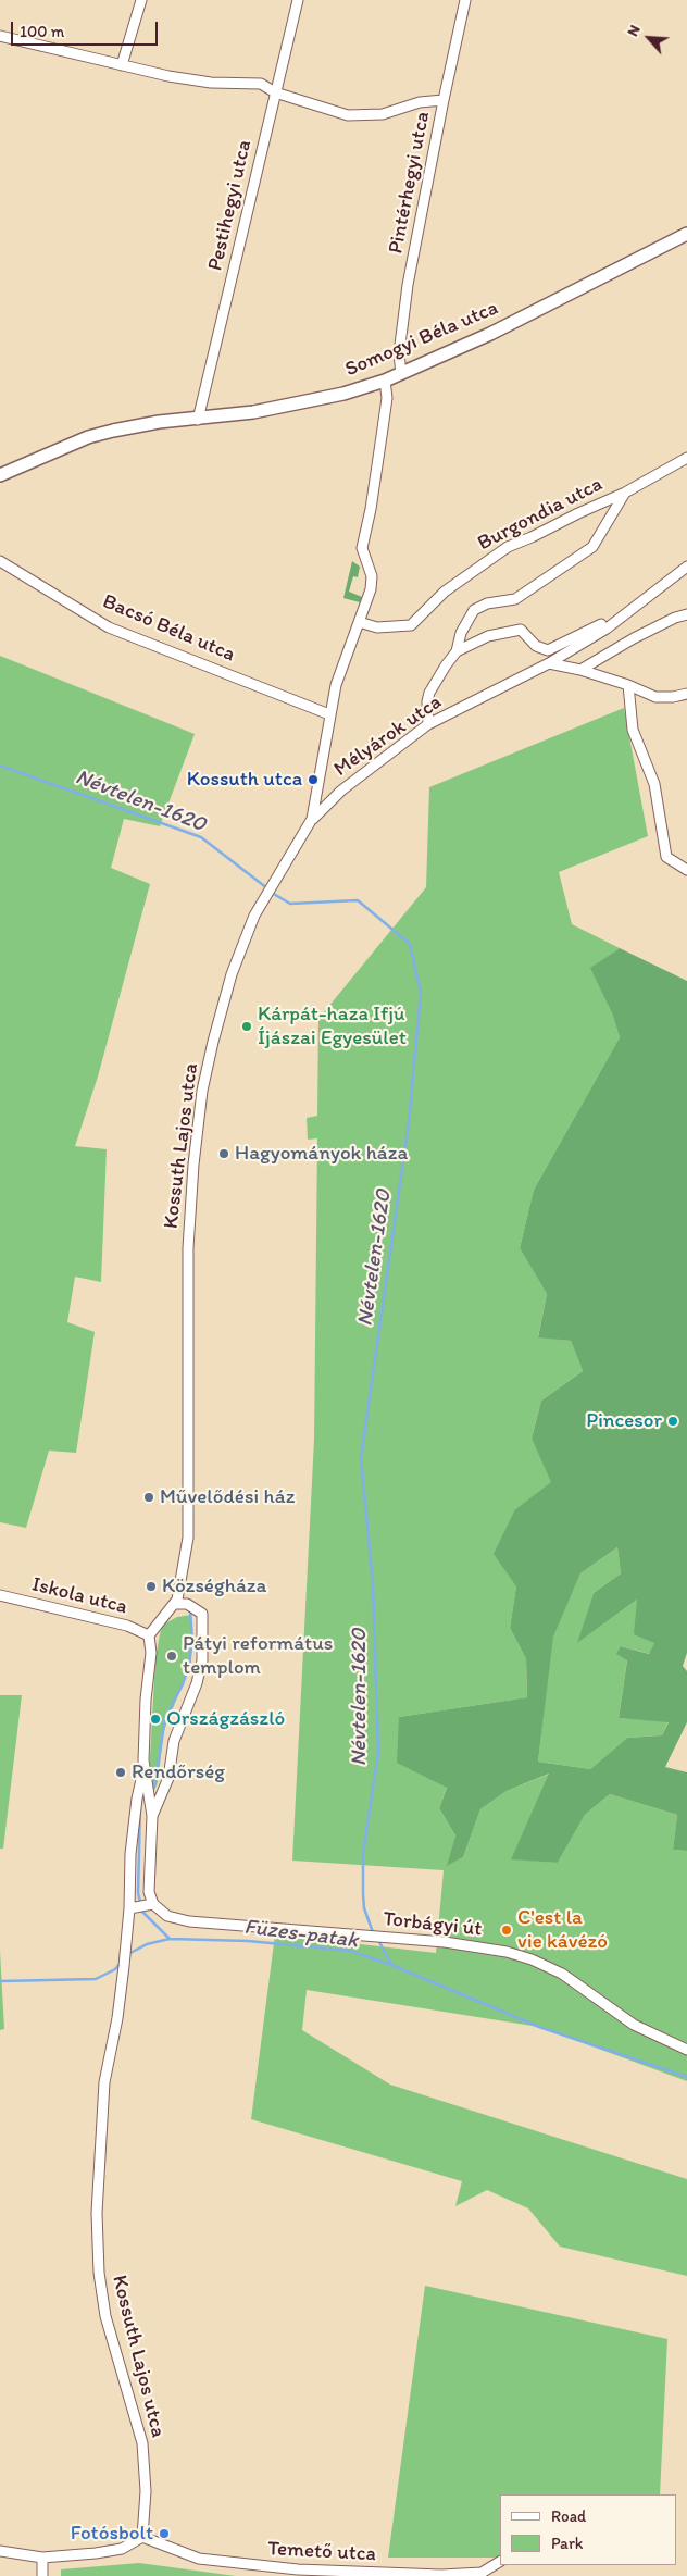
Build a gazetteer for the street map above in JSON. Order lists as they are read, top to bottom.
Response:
{
  "streets": {
    "main road": ["Somogyi Béla utca"],
    "street": [
      "Pintérhegyi utca",
      "Pestihegyi utca",
      "Burgondia utca",
      "Bacsó Béla utca",
      "Mélyárok utca",
      "Kossuth Lajos utca",
      "Iskola utca",
      "Torbágyi út",
      "Temető utca"
    ]
  },
  "crossings": [
    ["Pintérhegyi utca", "Somogyi Béla utca"],
    ["Pestihegyi utca", "Somogyi Béla utca"],
    ["Bacsó Béla utca", "Kossuth Lajos utca"],
    ["Mélyárok utca", "Kossuth Lajos utca"],
    ["Kossuth Lajos utca", "Iskola utca"],
    ["Kossuth Lajos utca", "Torbágyi út"],
    ["Kossuth Lajos utca", "Temető utca"]
  ],
  "water": ["Névtelen-1620", "Füzes-patak"],
  "places": [
    "Kossuth utca",
    "Kárpát-haza Ifjú Íjászai Egyesület",
    "Hagyományok háza",
    "Pincesor",
    "Művelődési ház",
    "Községháza",
    "Pátyi református templom",
    "Országzászló",
    "Rendőrség",
    "C'est la vie kávézó",
    "Fotósbolt"
  ],
  "legend": ["Road", "Park"],
  "scale_bar": "100 m",
  "north": "top left"
}
